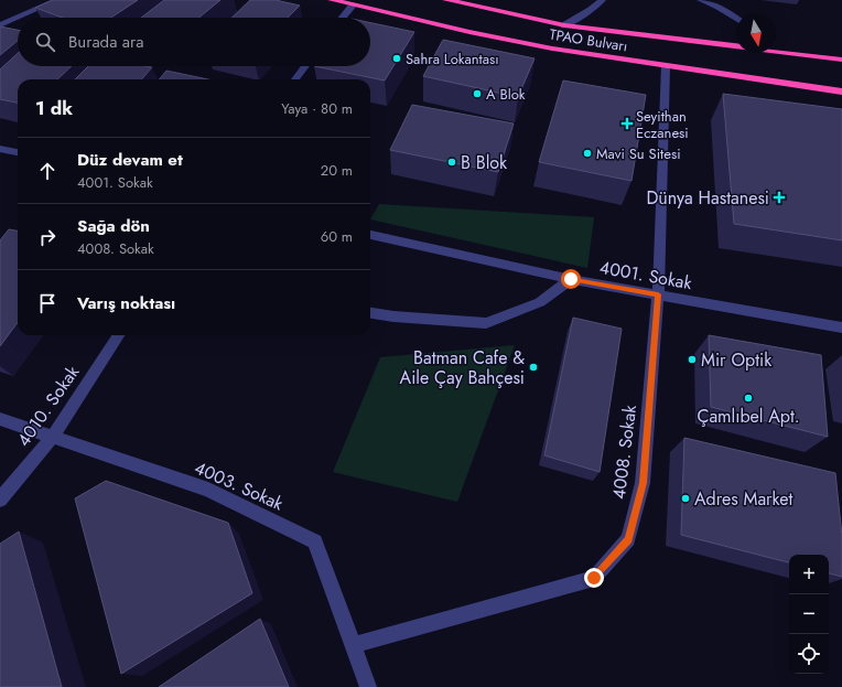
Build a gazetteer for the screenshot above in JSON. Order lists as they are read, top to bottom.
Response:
{
  "streets": {
    "highway": ["TPAO Bulvarı"],
    "street": [
      "4001. Sokak",
      "4010. Sokak",
      "4008. Sokak",
      "4003. Sokak"
    ]
  },
  "crossings": [
    ["TPAO Bulvarı", "4008. Sokak"],
    ["4001. Sokak", "4008. Sokak"],
    ["4010. Sokak", "4003. Sokak"],
    ["4008. Sokak", "4003. Sokak"]
  ],
  "places": {
    "other": [
      "Sahra Lokantası",
      "A Blok",
      "Mavi Su Sitesi",
      "B Blok",
      "Mir Optik",
      "Batman Cafe & Aile Çay Bahçesi",
      "Çamlıbel Apt.",
      "Adres Market"
    ],
    "health": ["Seyithan Eczanesi", "Dünya Hastanesi"]
  },
  "north": "bottom",
  "page": {
    "search": "Burada ara",
    "heading": ["1 dk", "Yaya · 80 m"],
    "list": [
      ["Düz devam et", "4001. Sokak", "20 m"],
      ["Sağa dön", "4008. Sokak", "60 m"],
      "Varış noktası"
    ],
    "map_buttons": ["+", "−"]
  }
}
